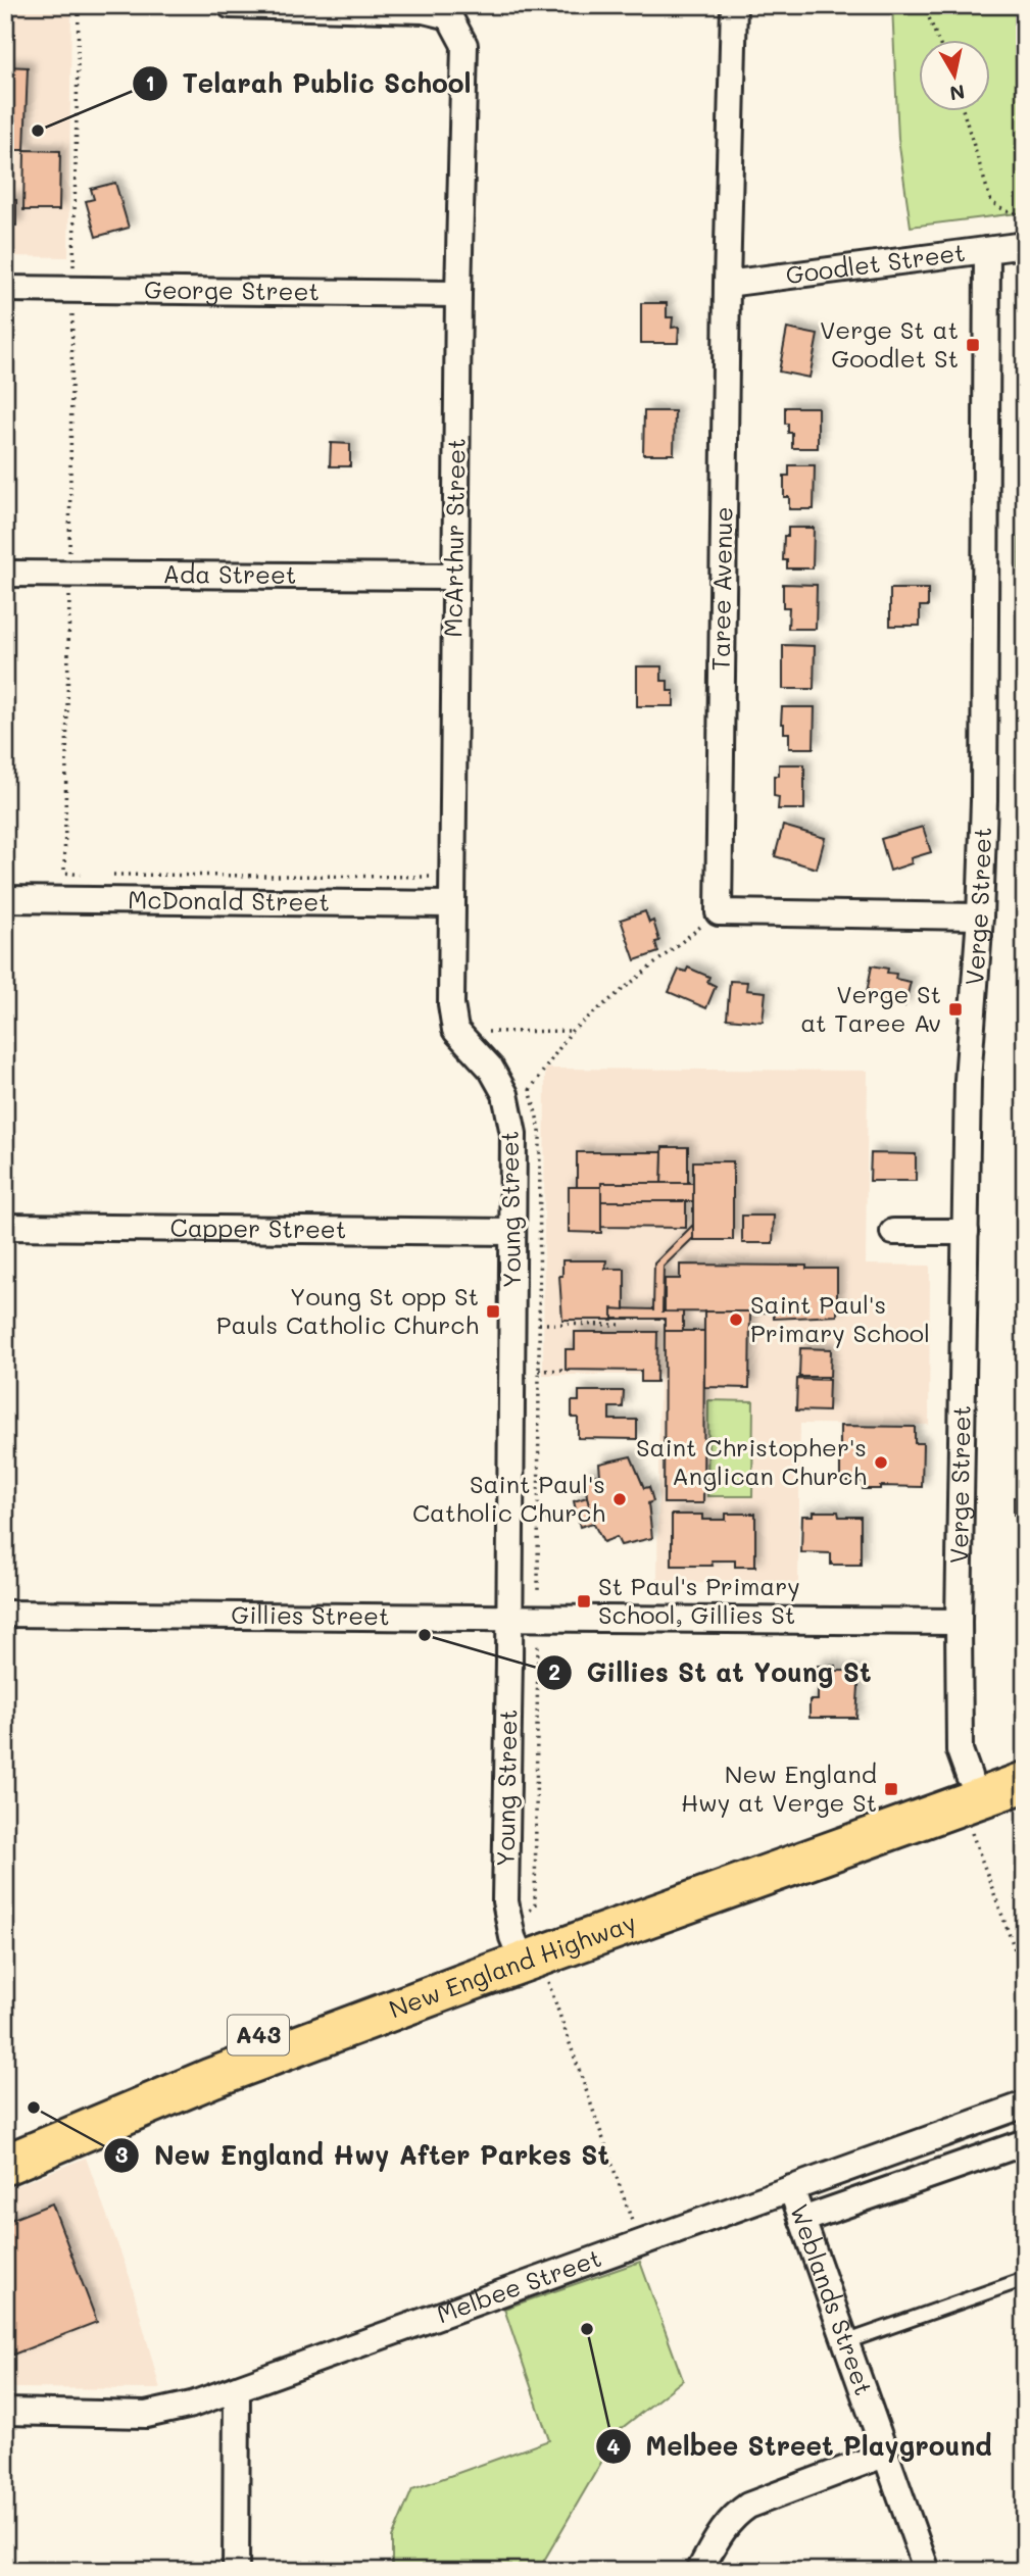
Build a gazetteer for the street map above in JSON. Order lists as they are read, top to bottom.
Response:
{
  "streets": {
    "highway": ["New England Highway", "A43"],
    "street": [
      "Goodlet Street",
      "George Street",
      "McArthur Street",
      "Ada Street",
      "Taree Avenue",
      "McDonald Street",
      "Verge Street",
      "Young Street",
      "Capper Street",
      "Gillies Street",
      "Melbee Street",
      "Weblands Street"
    ]
  },
  "crossings": [
    ["Goodlet Street", "Taree Avenue"],
    ["Goodlet Street", "Verge Street"],
    ["George Street", "McArthur Street"],
    ["McArthur Street", "Ada Street"],
    ["McArthur Street", "McDonald Street"],
    ["McArthur Street", "Young Street"],
    ["Verge Street", "Gillies Street"],
    ["Verge Street", "New England Highway"],
    ["Young Street", "Capper Street"],
    ["Young Street", "Gillies Street"],
    ["Young Street", "New England Highway"],
    ["Melbee Street", "Weblands Street"]
  ],
  "places": {
    "other": [
      "Telarah Public School",
      "Saint Paul's Primary School",
      "Saint Christopher's Anglican Church",
      "Saint Paul's Catholic Church",
      "Gillies St at Young St",
      "New England Hwy After Parkes St",
      "Melbee Street Playground"
    ],
    "transit": [
      "Verge St at Goodlet St",
      "Verge St at Taree Av",
      "Young St opp St Pauls Catholic Church",
      "St Paul's Primary School, Gillies St",
      "New England Hwy at Verge St"
    ]
  },
  "north": "bottom"
}
